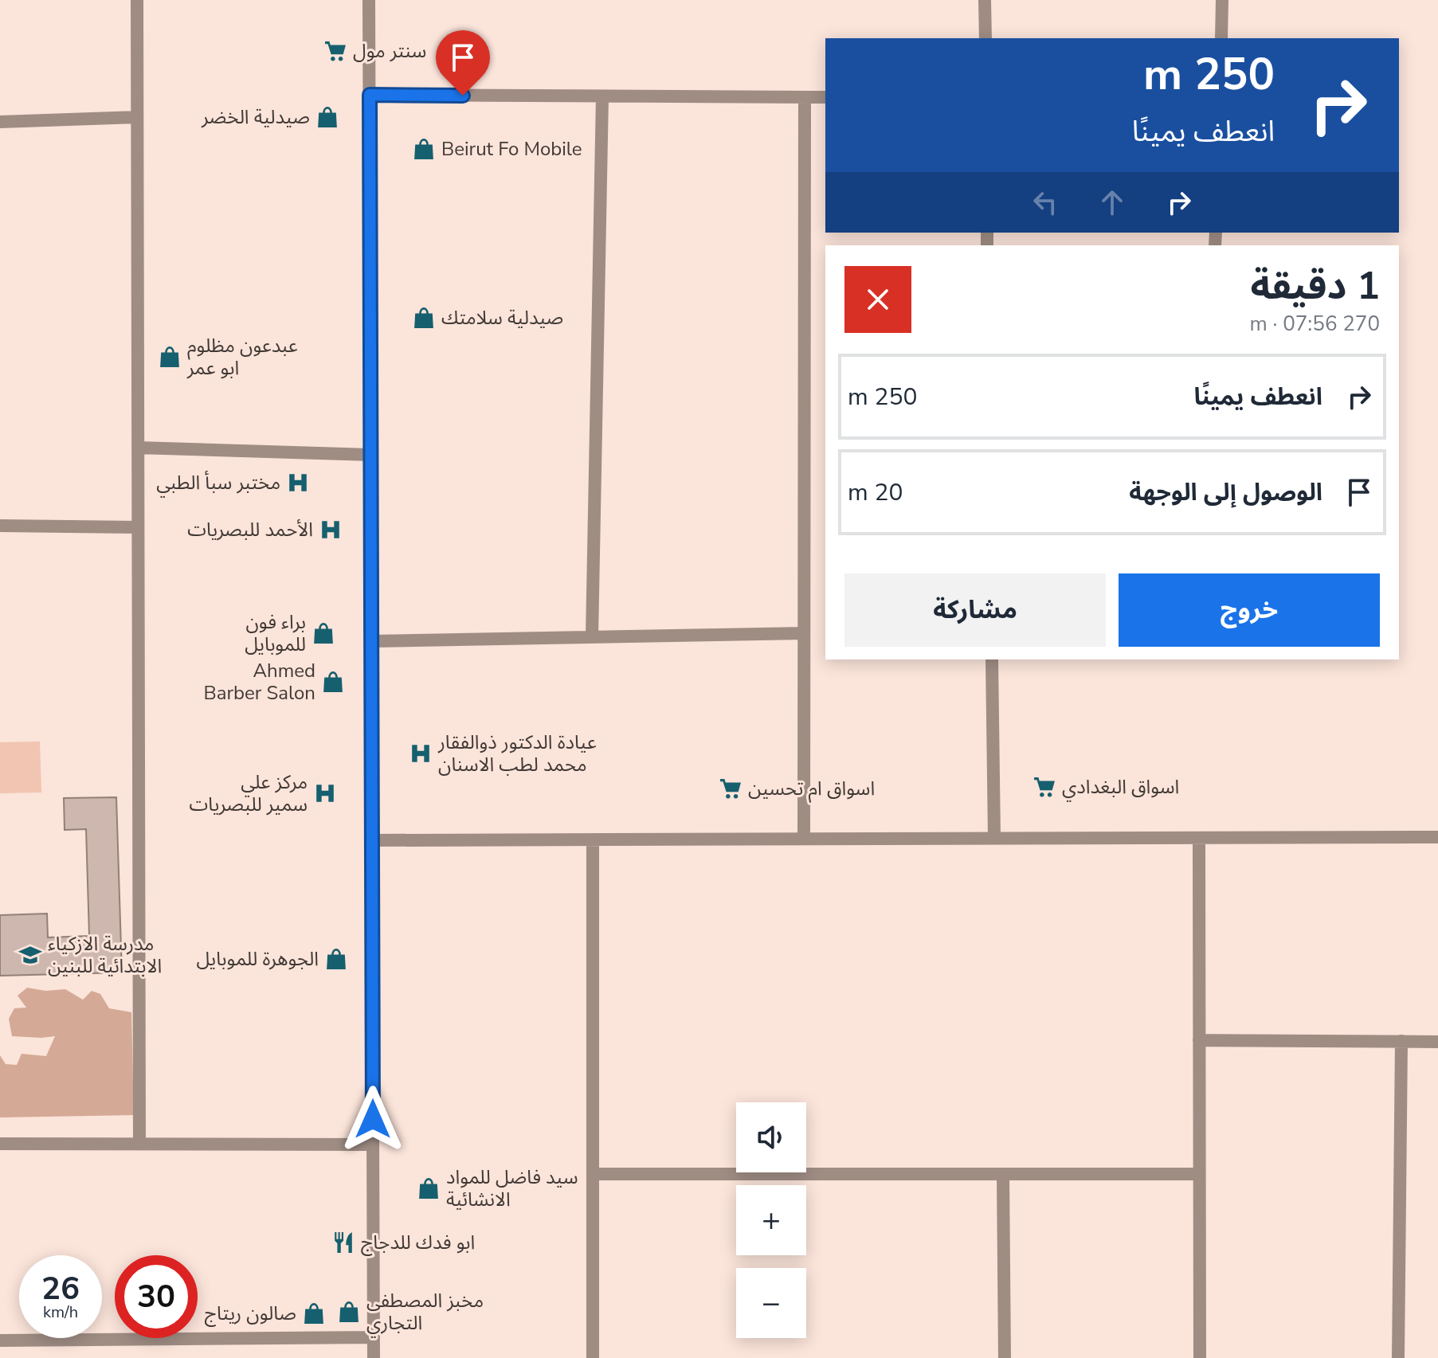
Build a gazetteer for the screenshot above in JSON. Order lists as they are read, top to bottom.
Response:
{
  "places": {
    "supermarket": ["سنتر مول", "اسواق البغدادي", "اسواق ام تحسين"],
    "shop": [
      "صيدلية الخضر",
      "Beirut Fo Mobile",
      "صيدلية سلامتك",
      "عبدعون مظلوم ابو عمر",
      "براء فون للموبايل",
      "Ahmed Barber Salon",
      "الجوهرة للموبايل",
      "سيد فاضل للمواد الانشائية",
      "مخبز المصطفى التجاري",
      "صالون ريتاج"
    ],
    "hospital": [
      "مختبر سبأ الطبي",
      "الأحمد للبصريات",
      "عيادة الدكتور ذوالفقار محمد لطب الاسنان",
      "مركز علي سمير للبصريات"
    ],
    "school or university": ["مدرسة الازكياء الابتدائية للبنين"],
    "restaurant": ["ابو فدك للدجاج"]
  },
  "page": {
    "turn": ["250 m", "انعطف يمينًا"],
    "heading": ["1 دقيقة", "270 m · 07:56"],
    "list": [
      {
        "name": "انعطف يمينًا",
        "value": "250 m"
      },
      {
        "name": "الوصول إلى الوجهة",
        "value": "20 m"
      }
    ],
    "buttons": ["خروج", "مشاركة"],
    "map_buttons": ["+", "−"],
    "speed": "26 km/h",
    "limit": "30"
  }
}
